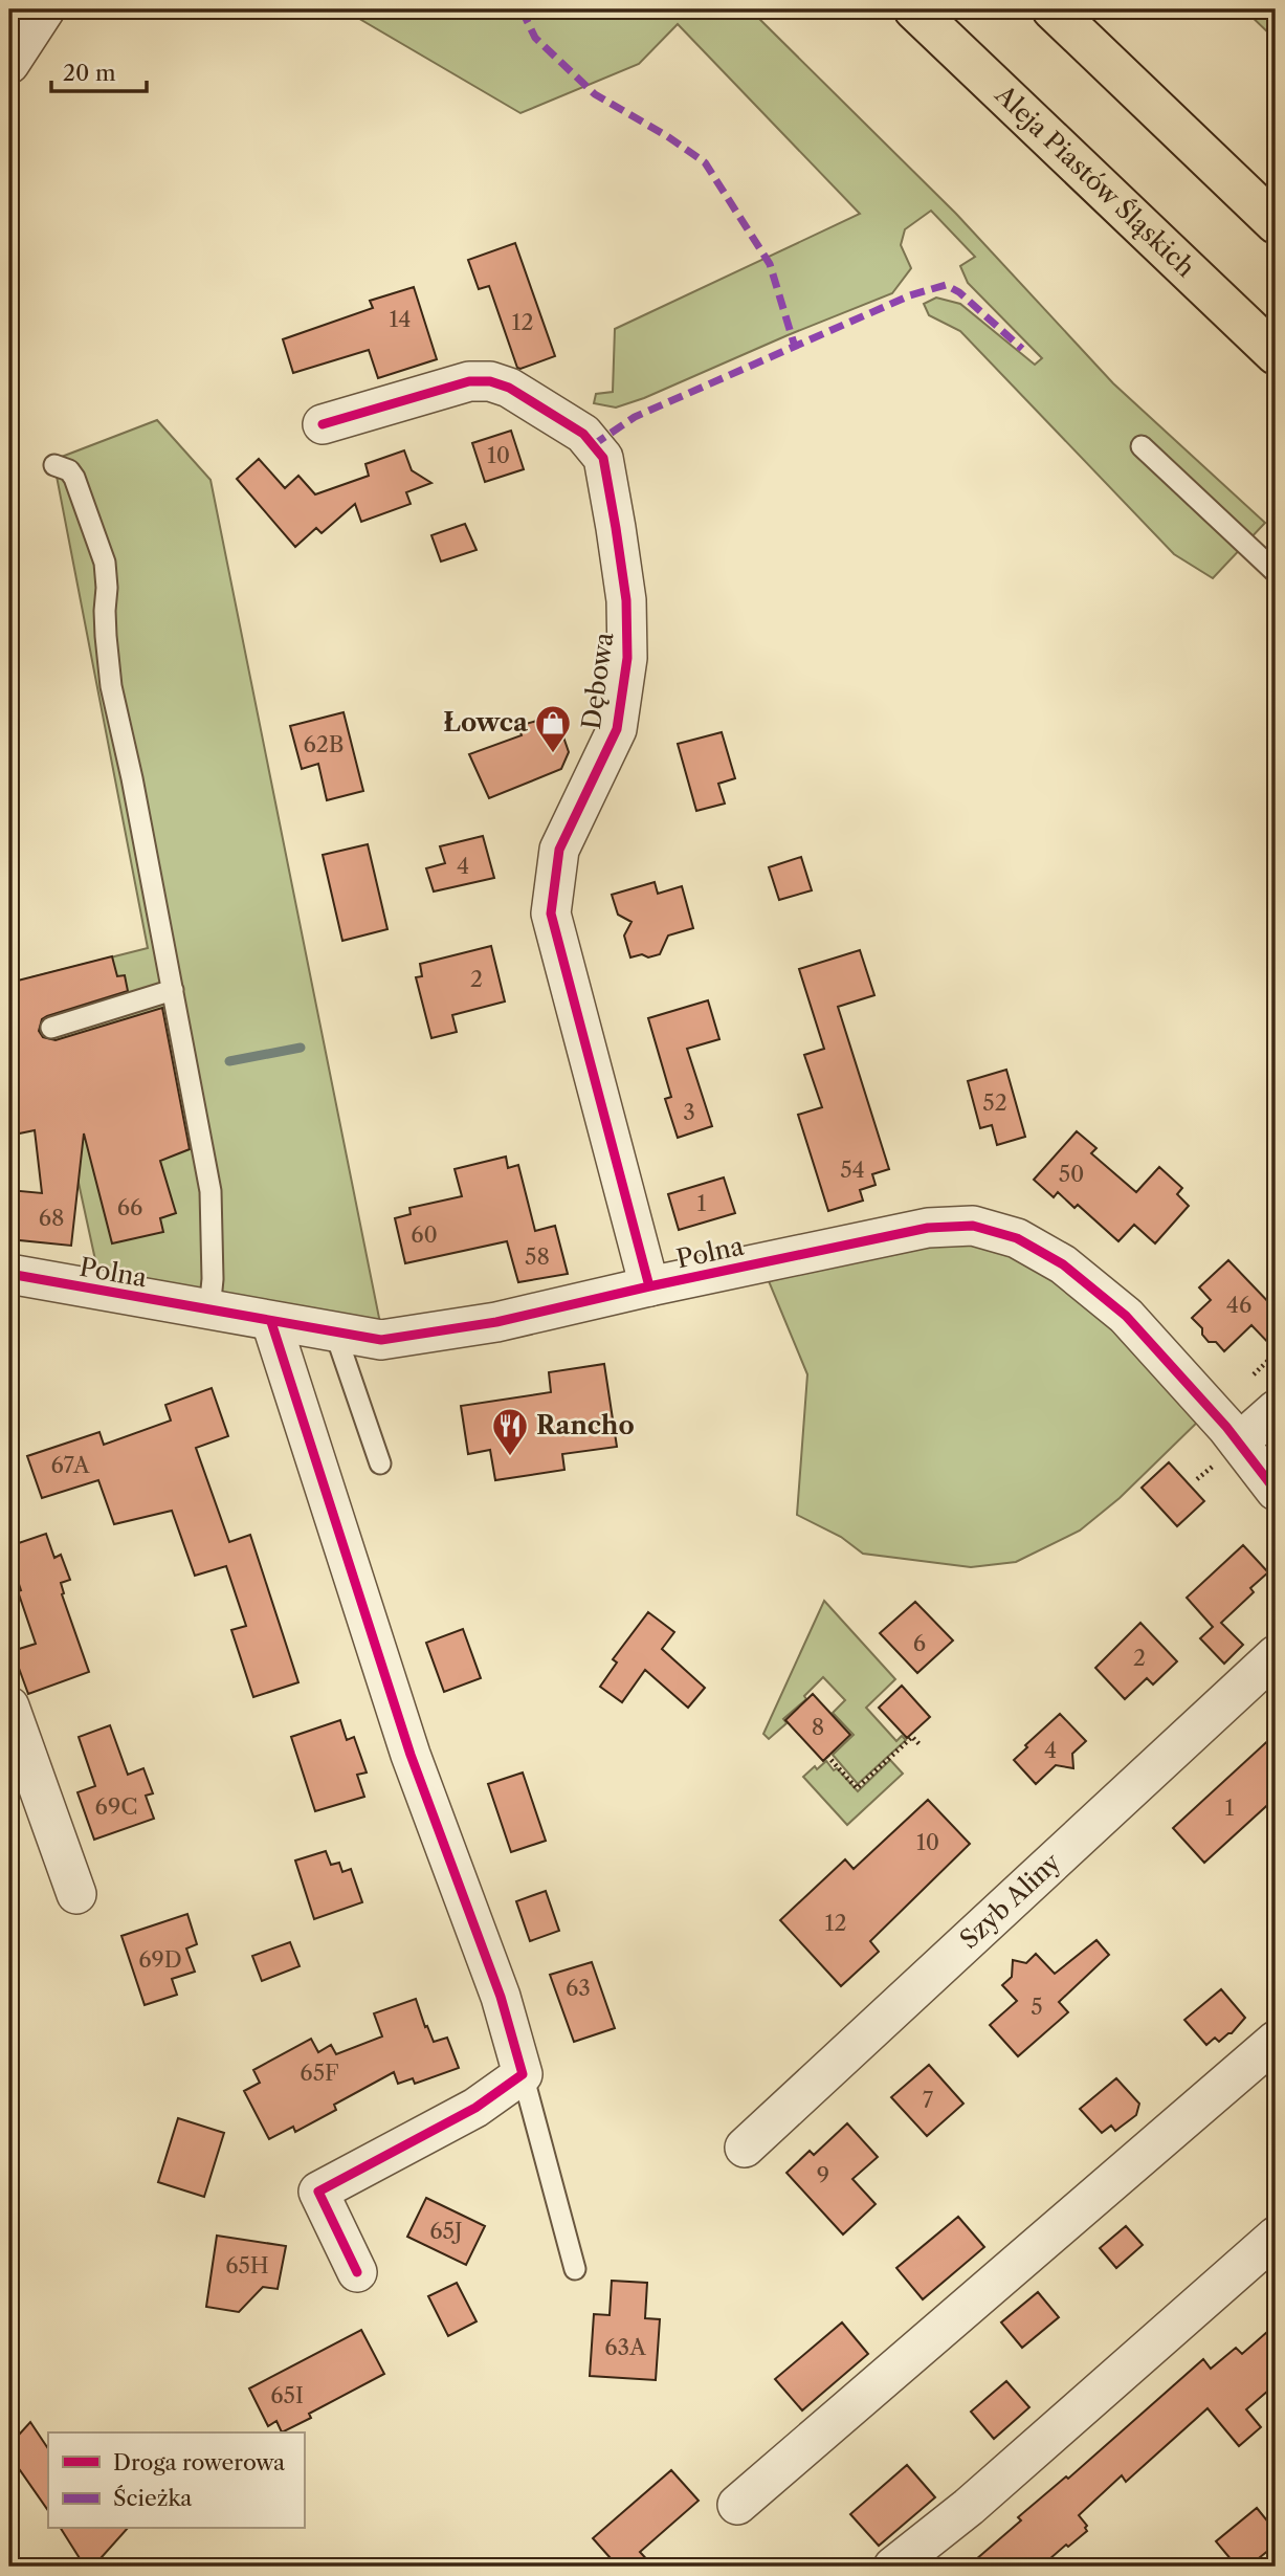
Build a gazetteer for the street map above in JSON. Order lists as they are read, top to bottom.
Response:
{
  "streets": {
    "highway": ["Aleja Piastów Śląskich"],
    "street": ["Dębowa", "Polna", "Szyb Aliny"]
  },
  "crossings": [
    ["Dębowa", "Polna"]
  ],
  "places": {
    "shop": ["Łowca"],
    "restaurant": ["Rancho"]
  },
  "house_numbers": [
    "14",
    "12",
    "10",
    "62B",
    "4",
    "2",
    "52",
    "3",
    "54",
    "50",
    "1",
    "66",
    "68",
    "60",
    "58",
    "46",
    "67A",
    "6",
    "2",
    "8",
    "4",
    "69C",
    "1",
    "10",
    "12",
    "69D",
    "63",
    "5",
    "65F",
    "7",
    "9",
    "65J",
    "65H",
    "63A",
    "65I"
  ],
  "legend": ["Droga rowerowa", "Ścieżka"],
  "scale_bar": "20 m"
}
